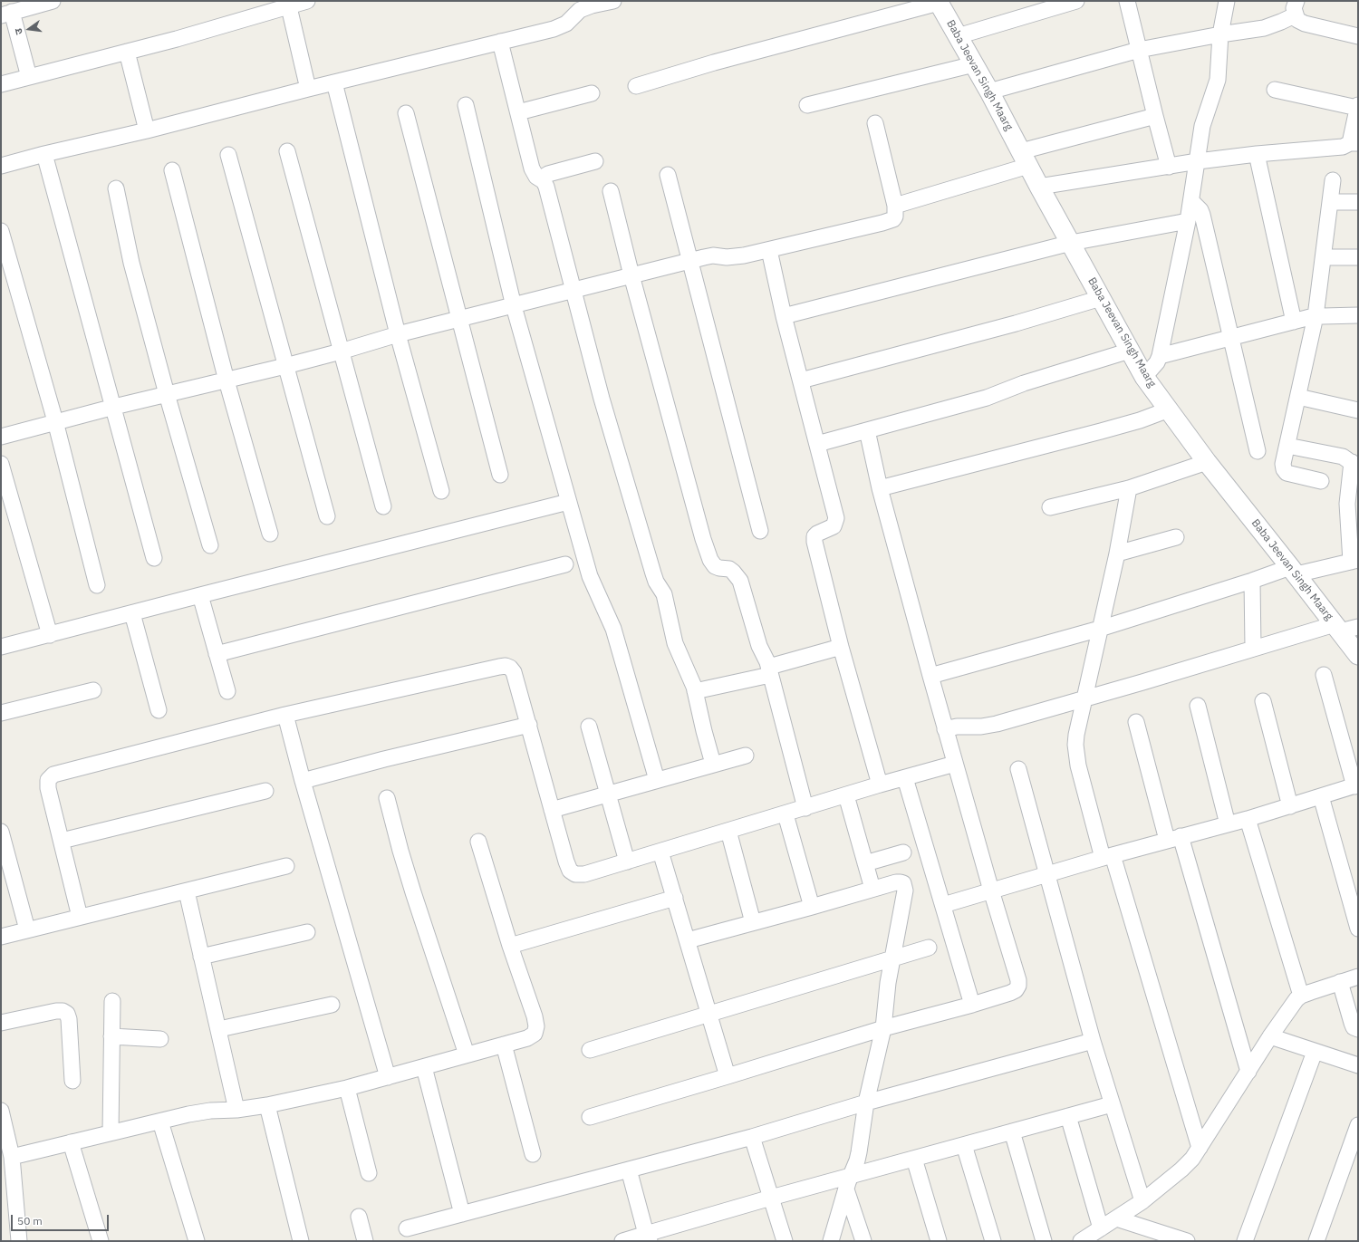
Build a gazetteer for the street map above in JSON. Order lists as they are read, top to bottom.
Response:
{
  "streets": {
    "street": ["Baba Jeevan Singh Maarg"]
  },
  "scale_bar": "50 m",
  "north": "left"
}
